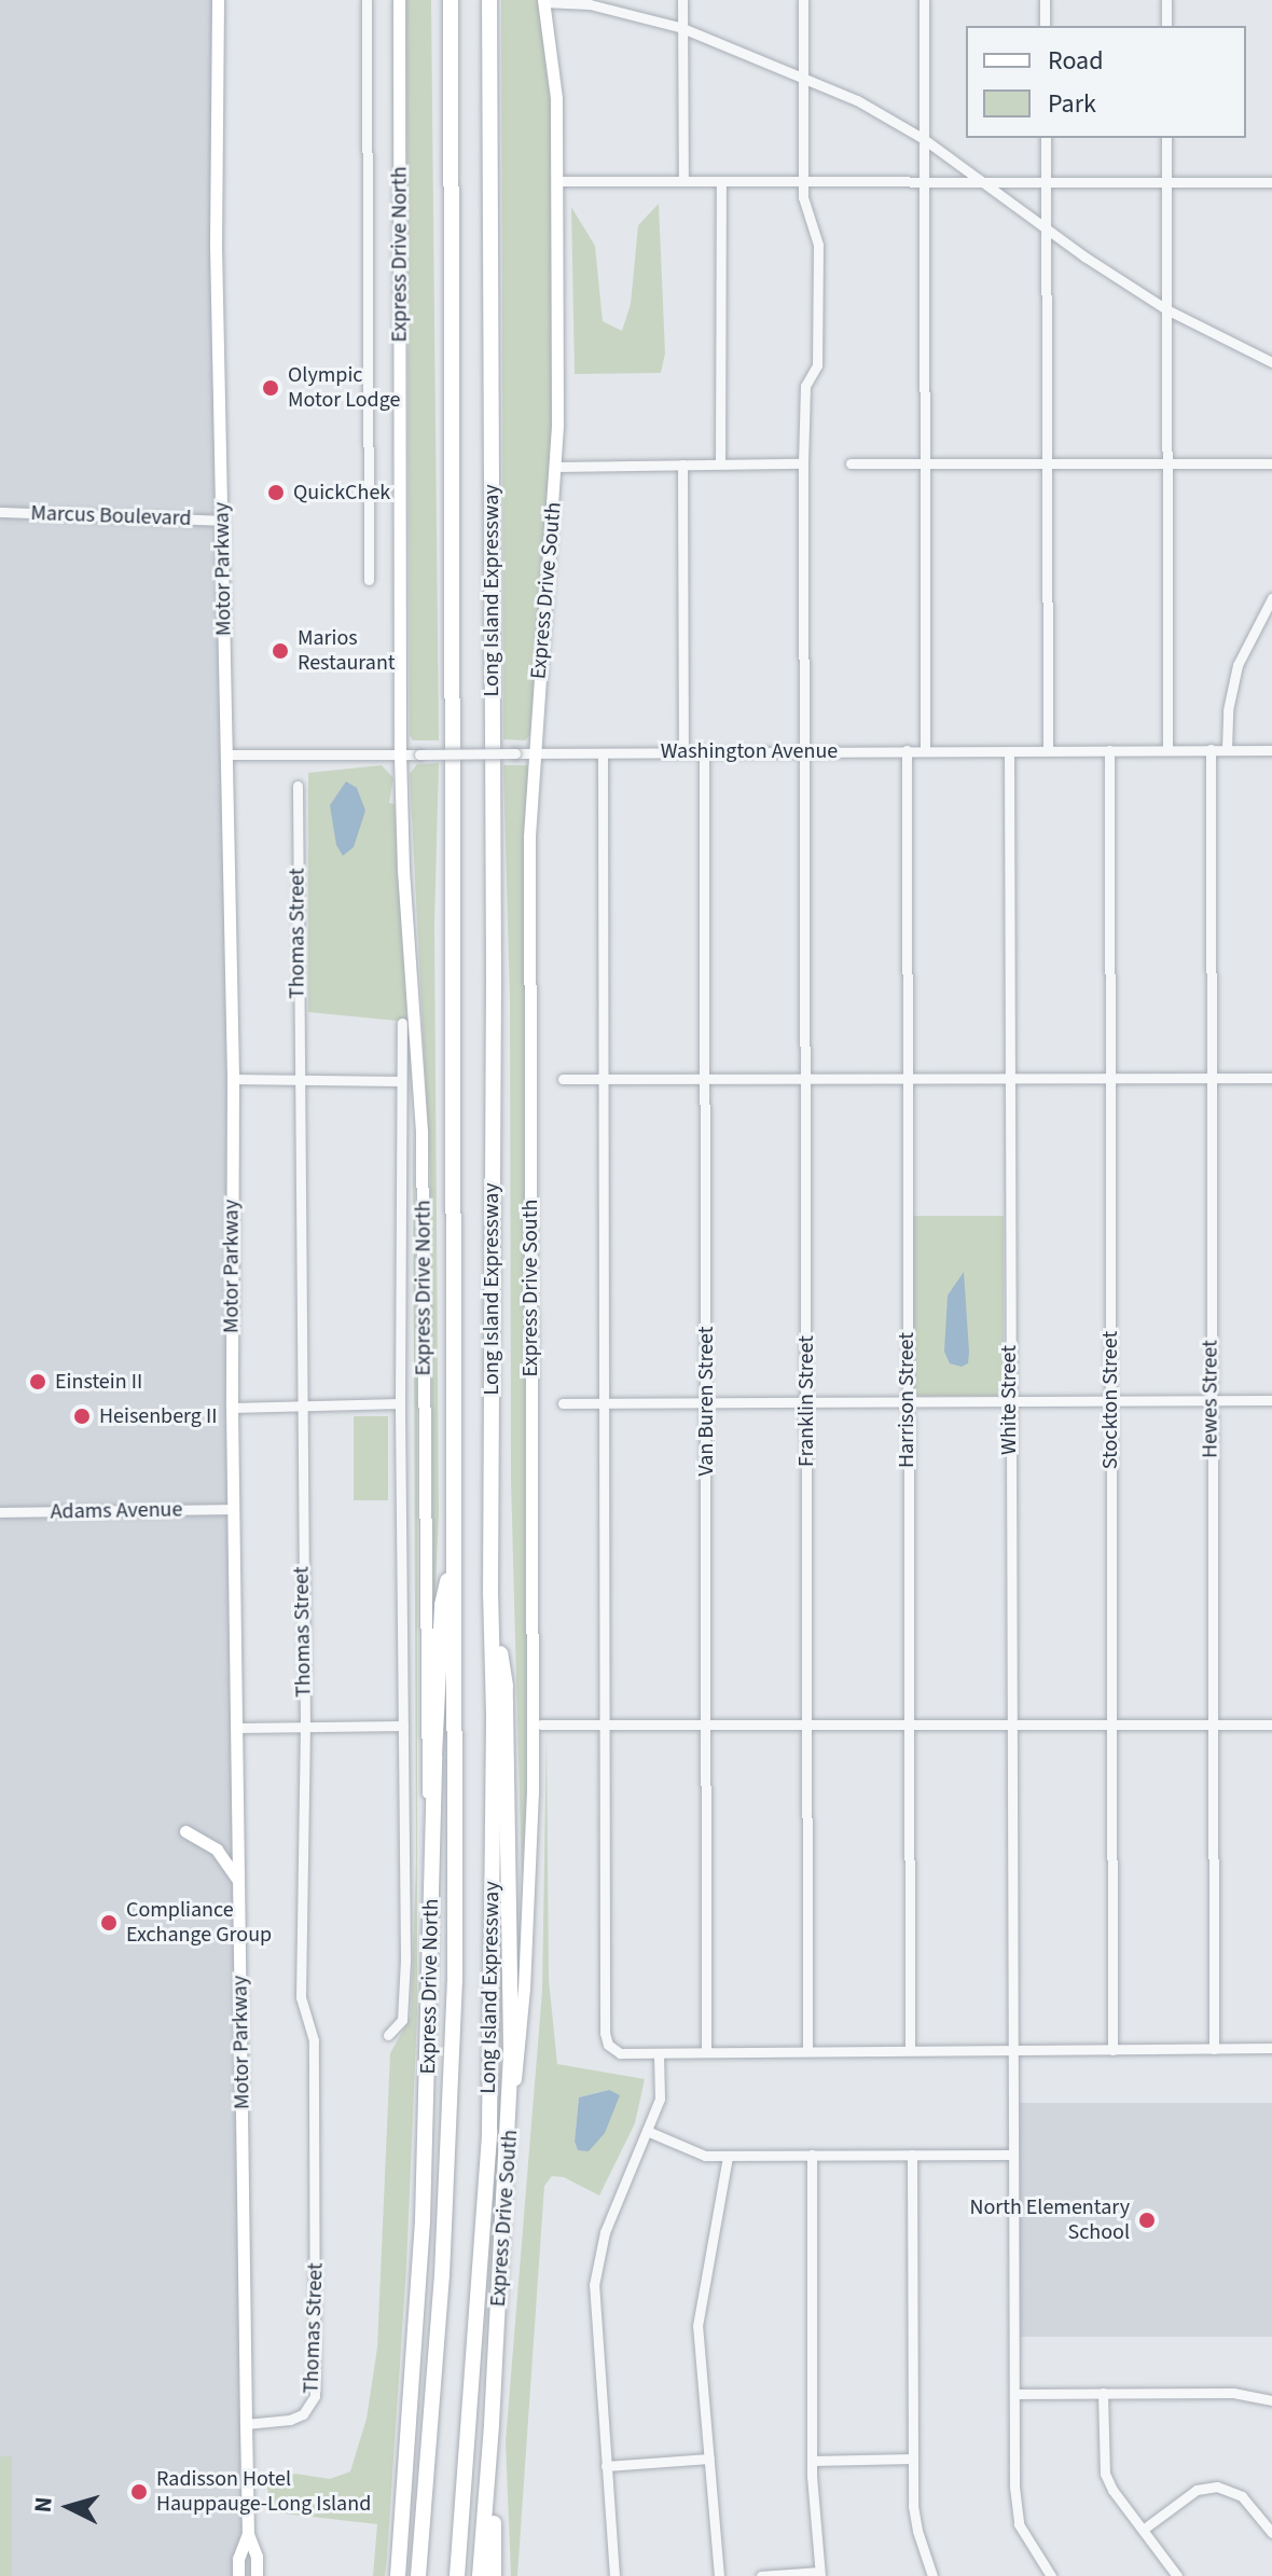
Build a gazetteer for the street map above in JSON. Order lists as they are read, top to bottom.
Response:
{
  "streets": {
    "highway": ["Express Drive North", "Long Island Expressway", "Express Drive South"],
    "main road": ["Motor Parkway"],
    "street": [
      "Marcus Boulevard",
      "Washington Avenue",
      "Thomas Street",
      "Hewes Street",
      "Harrison Street",
      "White Street",
      "Stockton Street",
      "Van Buren Street",
      "Franklin Street",
      "Adams Avenue"
    ]
  },
  "crossings": [
    ["Express Drive North", "Washington Avenue"],
    ["Marcus Boulevard", "Motor Parkway"],
    ["Motor Parkway", "Washington Avenue"],
    ["Motor Parkway", "Thomas Street"],
    ["Motor Parkway", "Adams Avenue"],
    ["Express Drive South", "Washington Avenue"],
    ["Washington Avenue", "Hewes Street"],
    ["Washington Avenue", "Harrison Street"],
    ["Washington Avenue", "White Street"],
    ["Washington Avenue", "Stockton Street"],
    ["Washington Avenue", "Van Buren Street"],
    ["Washington Avenue", "Franklin Street"]
  ],
  "places": [
    "Olympic Motor Lodge",
    "QuickChek",
    "Marios Restaurant",
    "Einstein II",
    "Heisenberg II",
    "Compliance Exchange Group",
    "North Elementary School",
    "Radisson Hotel Hauppauge-Long Island"
  ],
  "legend": ["Road", "Park"],
  "north": "left"
}
